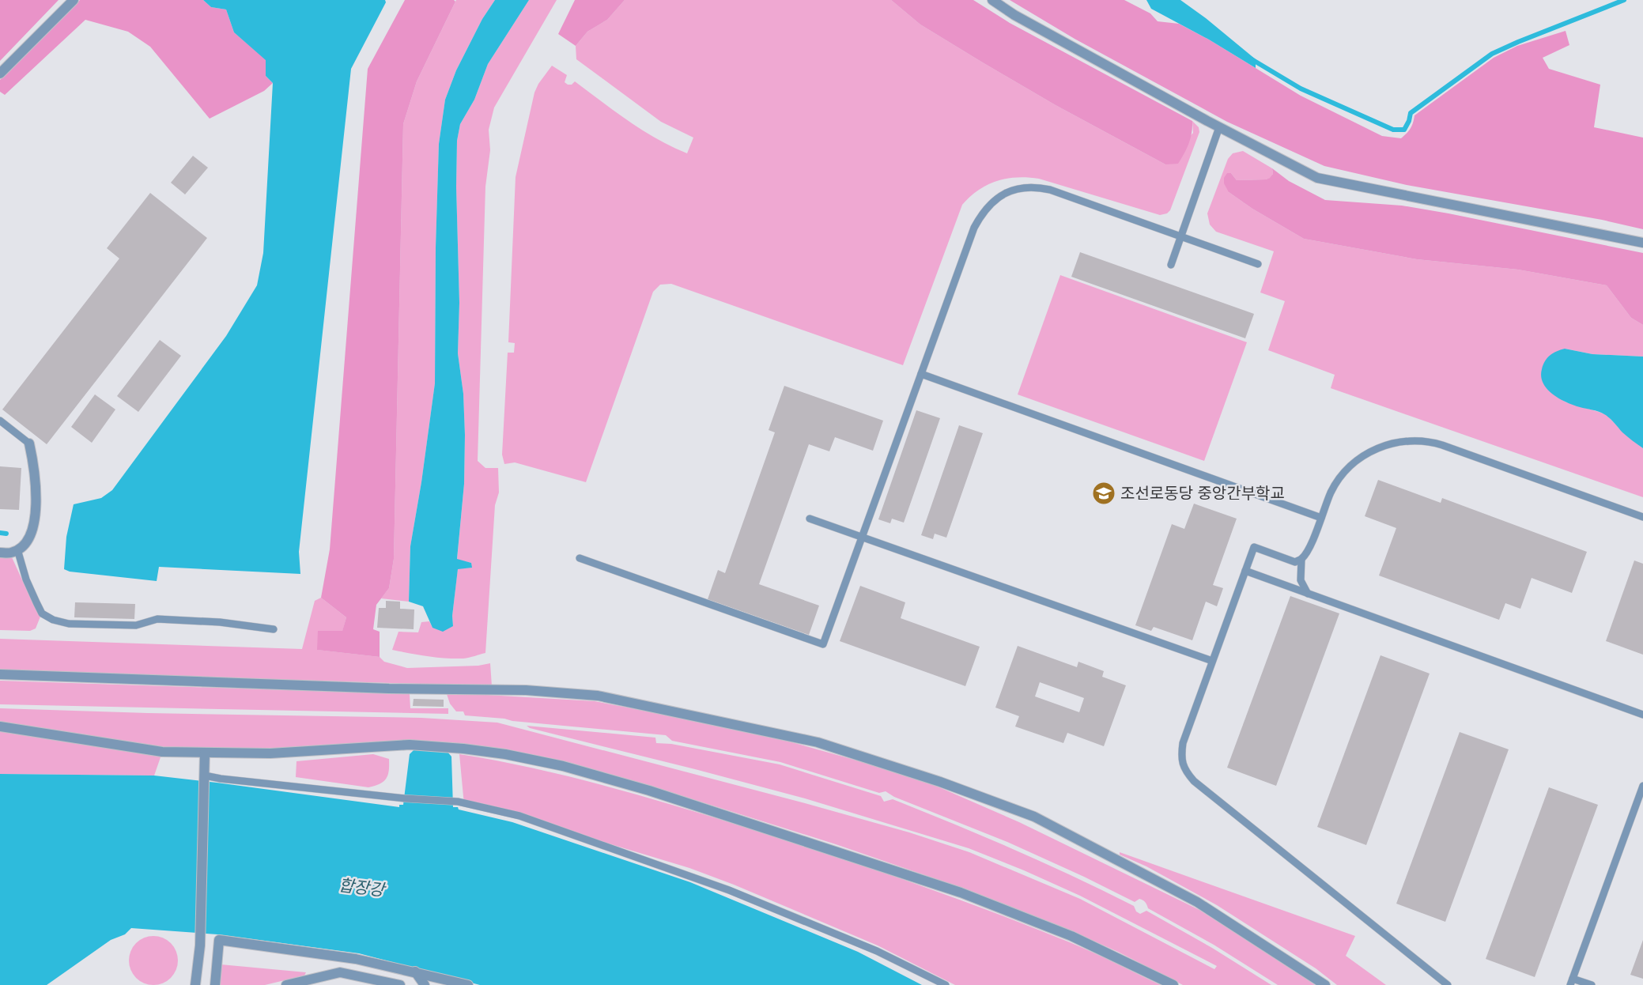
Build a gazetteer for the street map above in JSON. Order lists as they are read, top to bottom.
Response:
{
  "water": ["합장강"],
  "places": {
    "school or university": ["조선로동당 중앙간부학교"]
  }
}
